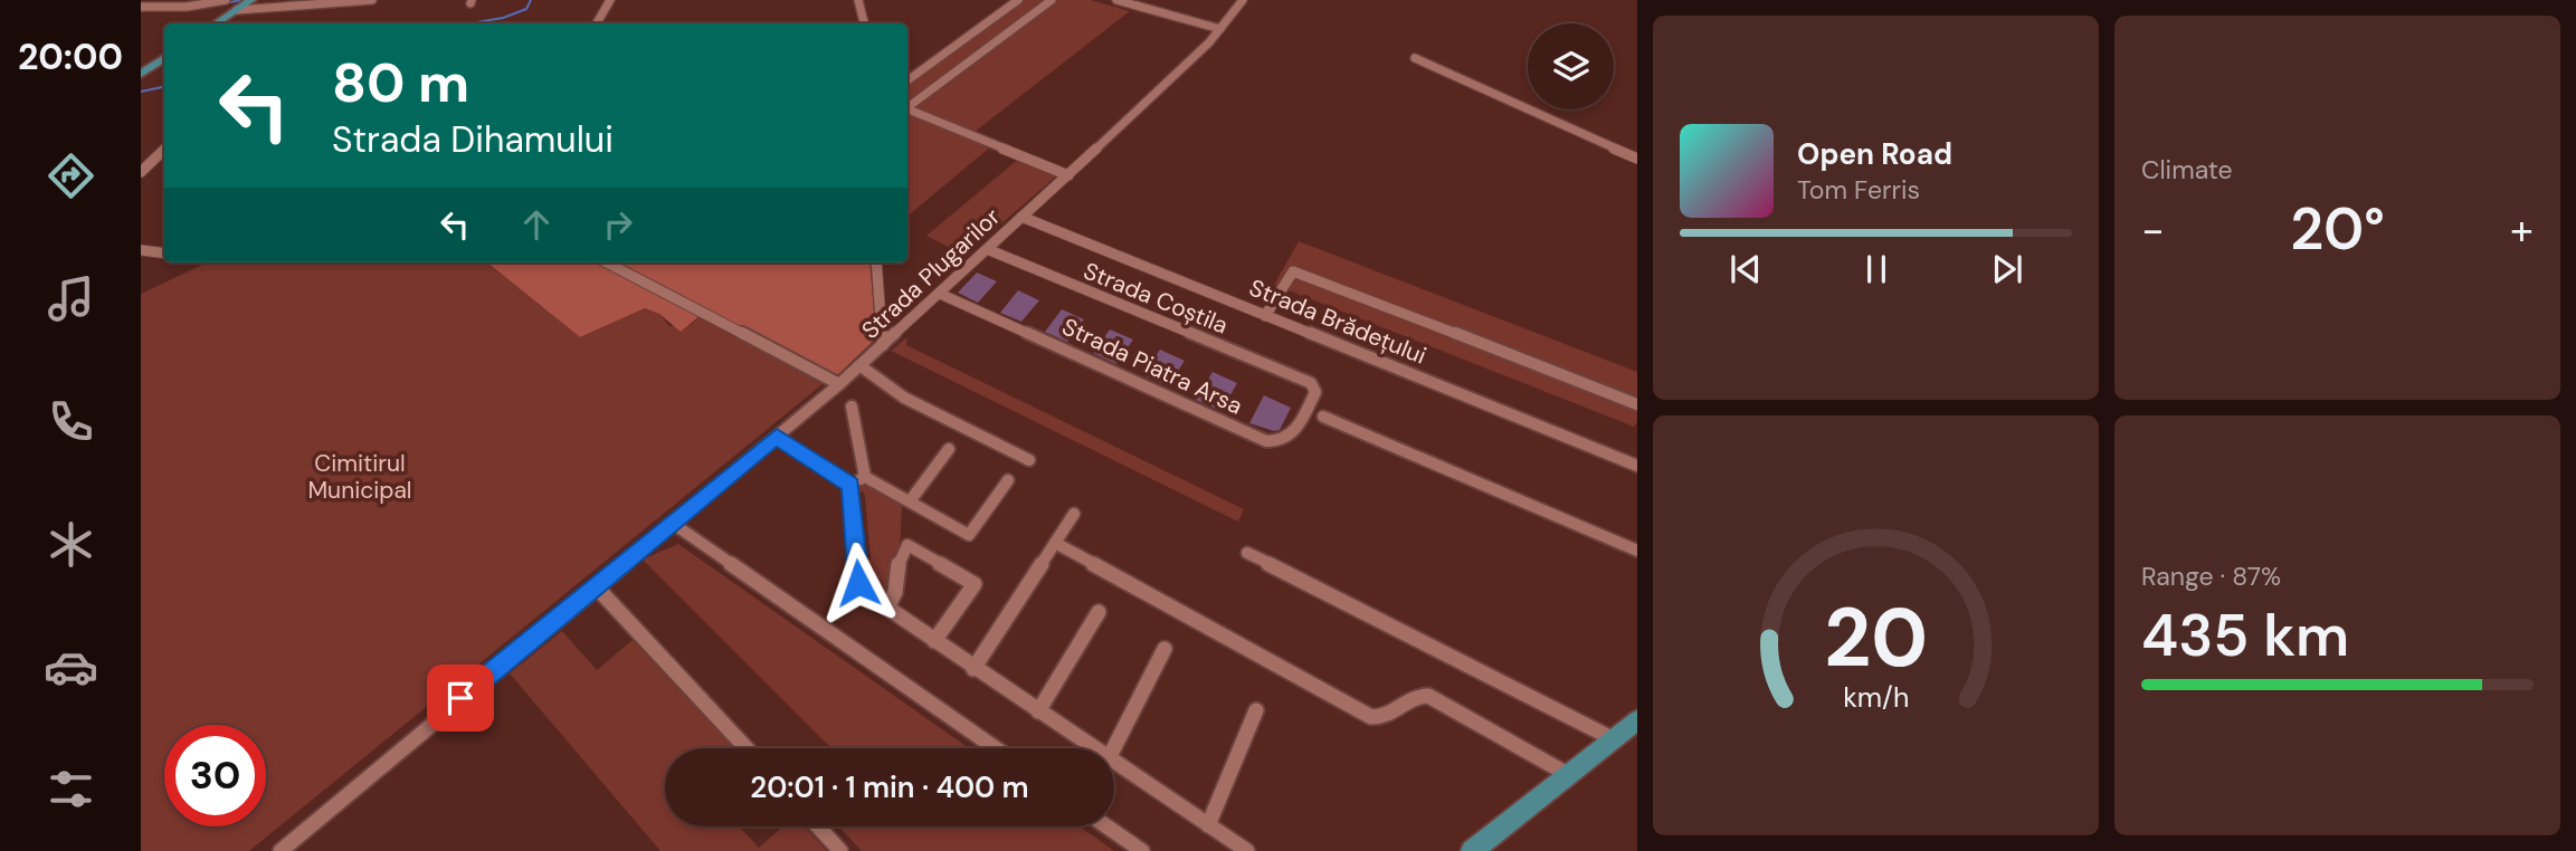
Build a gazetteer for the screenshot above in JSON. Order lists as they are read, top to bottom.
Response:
{
  "streets": {
    "street": [
      "Strada Plugarilor",
      "Strada Coștila",
      "Strada Brădețului",
      "Strada Piatra Arsa"
    ]
  },
  "crossings": [
    ["Strada Plugarilor", "Strada Coștila"],
    ["Strada Plugarilor", "Strada Brădețului"],
    ["Strada Plugarilor", "Strada Piatra Arsa"],
    ["Strada Coștila", "Strada Piatra Arsa"]
  ],
  "parks": ["Cimitirul Municipal"],
  "page": {
    "tabs": "20:00",
    "tile": [
      "Climate",
      ["Range · 87%", "435 km"]
    ],
    "turn": ["80 m", "Strada Dihamului"],
    "song": ["Open Road", "Tom Ferris"],
    "heat": ["−", "20°", "+"],
    "limit": "30",
    "trip": "20:01 · 1 min · 400 m",
    "gauge": ["20", "km/h"]
  }
}
